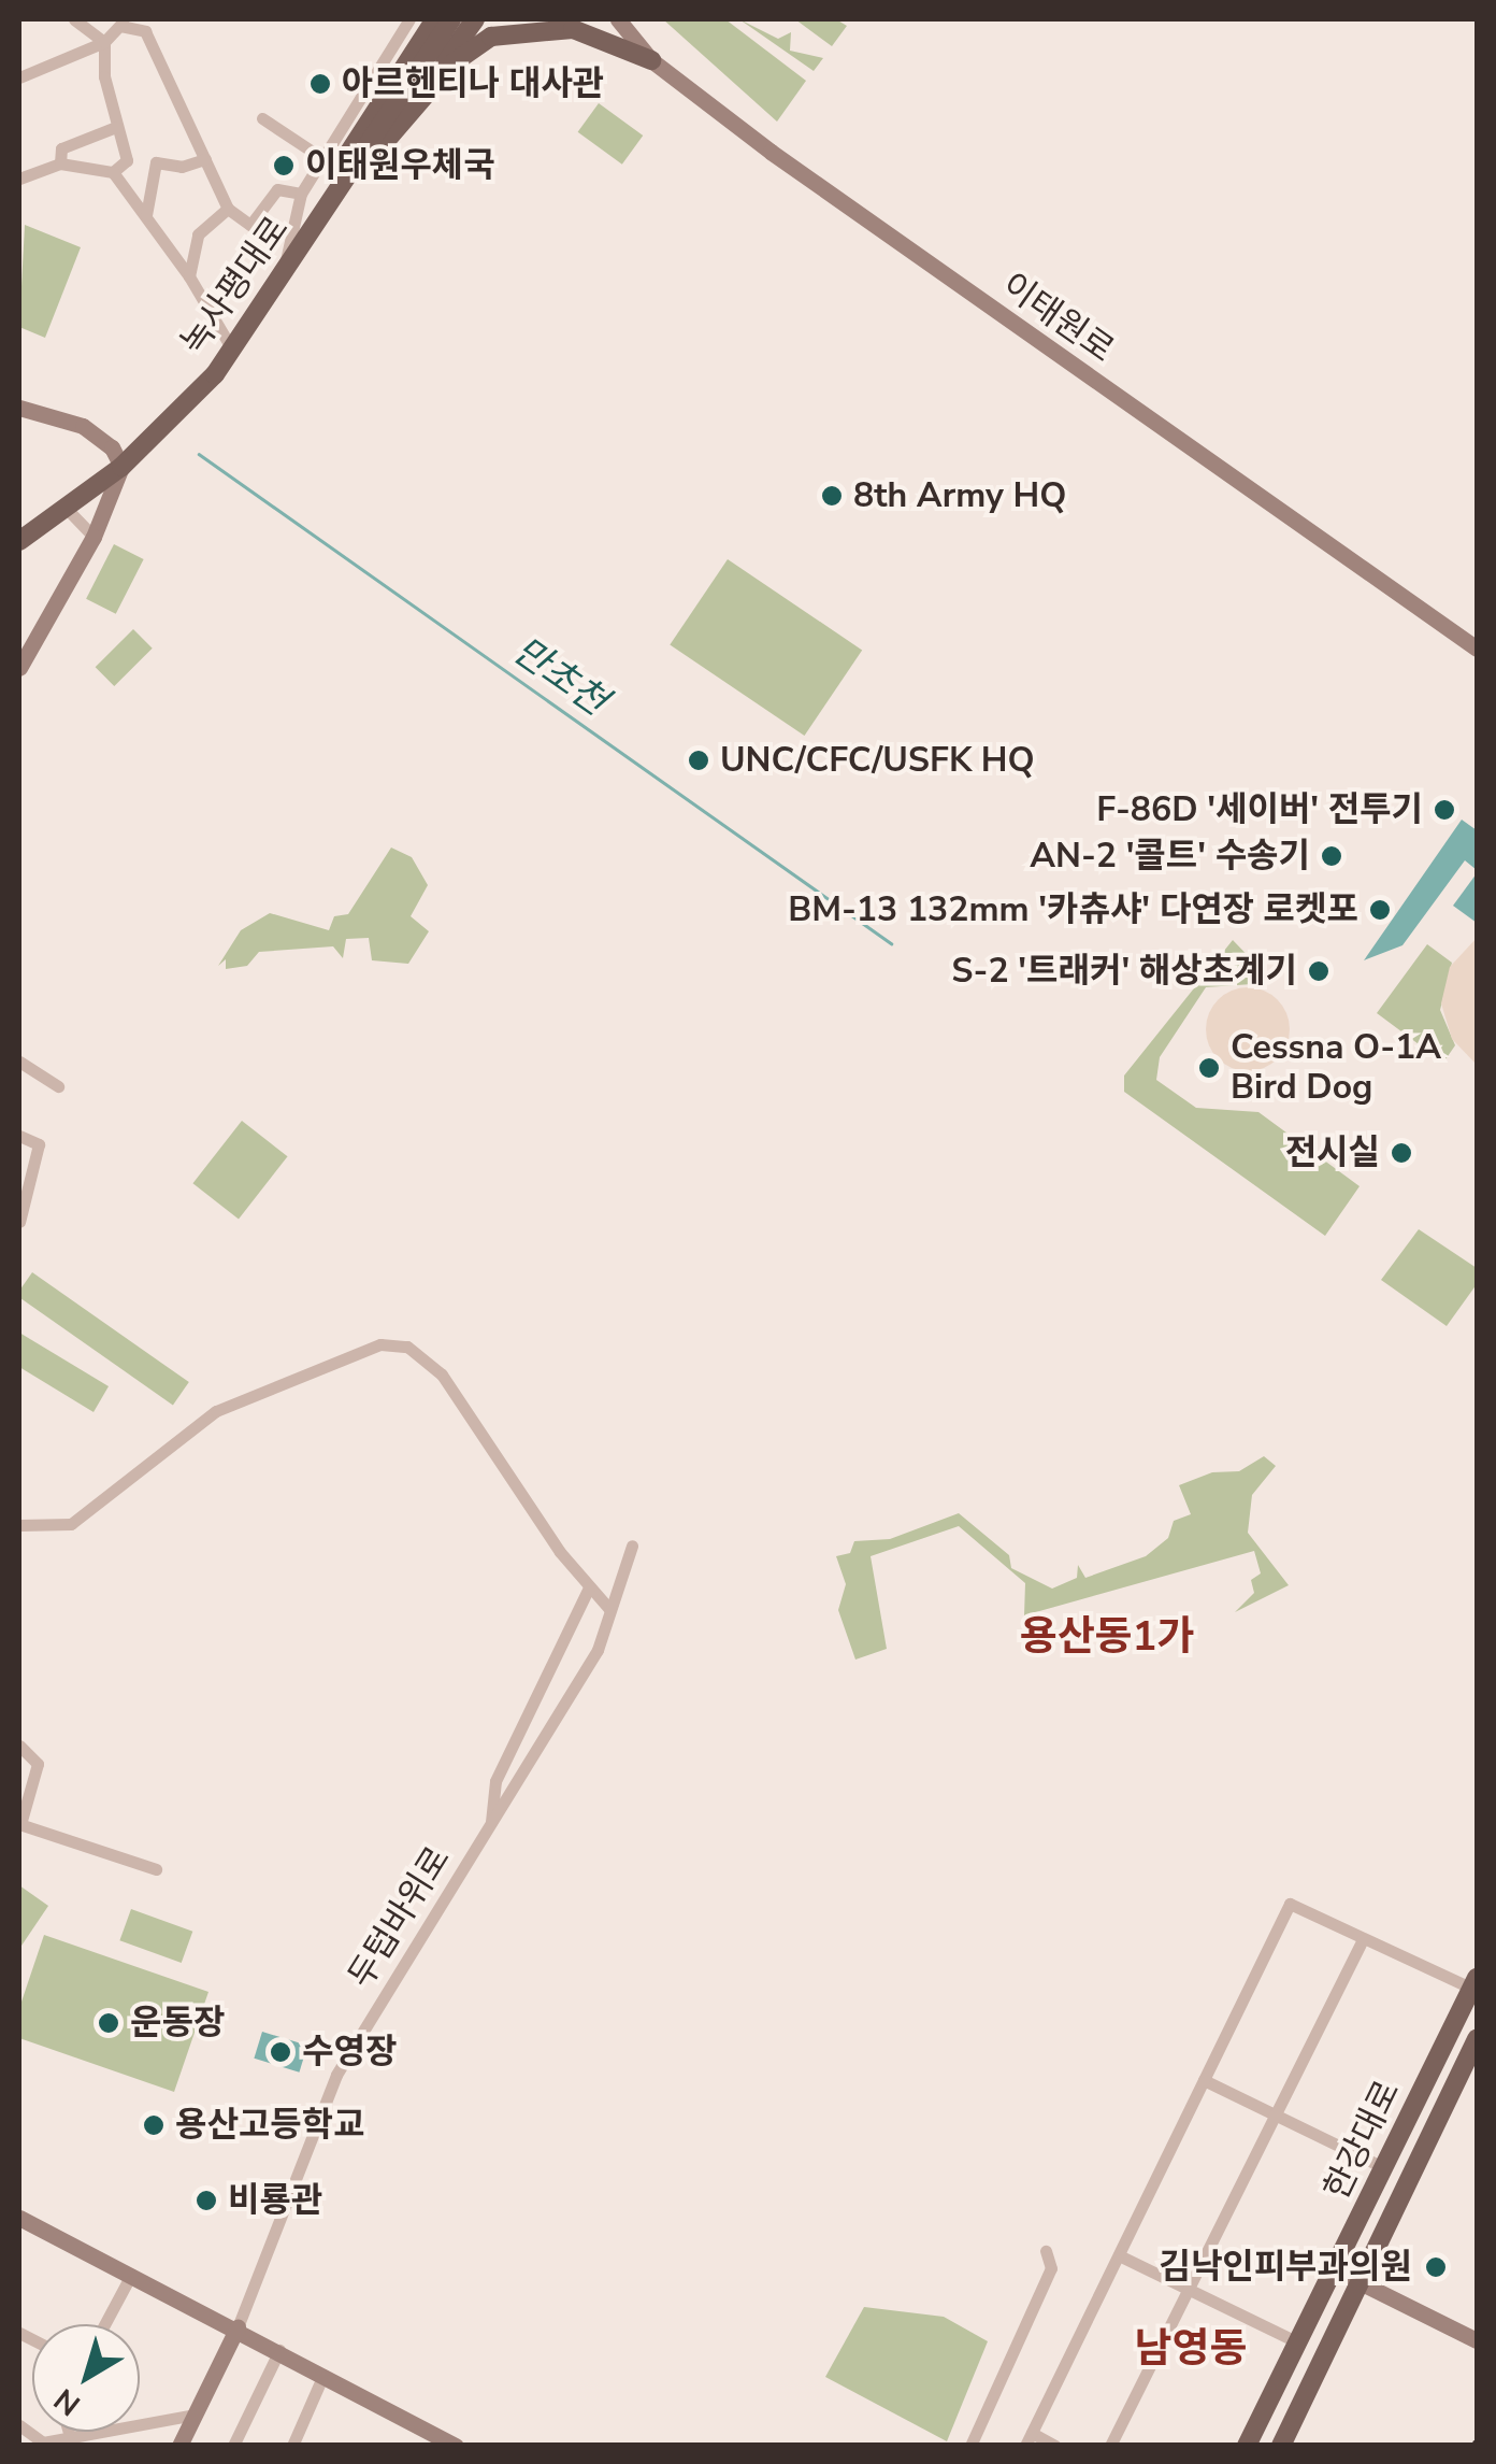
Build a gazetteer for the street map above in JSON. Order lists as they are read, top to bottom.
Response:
{
  "streets": {
    "main road": ["녹사평대로", "이태원로", "한강대로"],
    "street": ["두텁바위로"]
  },
  "districts": ["용산동1가", "남영동"],
  "water": ["만초천"],
  "places": [
    "아르헨티나 대사관",
    "이태원우체국",
    "8th Army HQ",
    "UNC/CFC/USFK HQ",
    "F-86D '세이버' 전투기",
    "AN-2 '콜트' 수송기",
    "BM-13 132mm '카츄샤' 다연장 로켓포",
    "S-2 '트래커' 해상초계기",
    "Cessna O-1A Bird Dog",
    "전시실",
    "운동장",
    "수영장",
    "용산고등학교",
    "비룡관",
    "김낙인피부과의원"
  ],
  "north": "bottom left"
}
